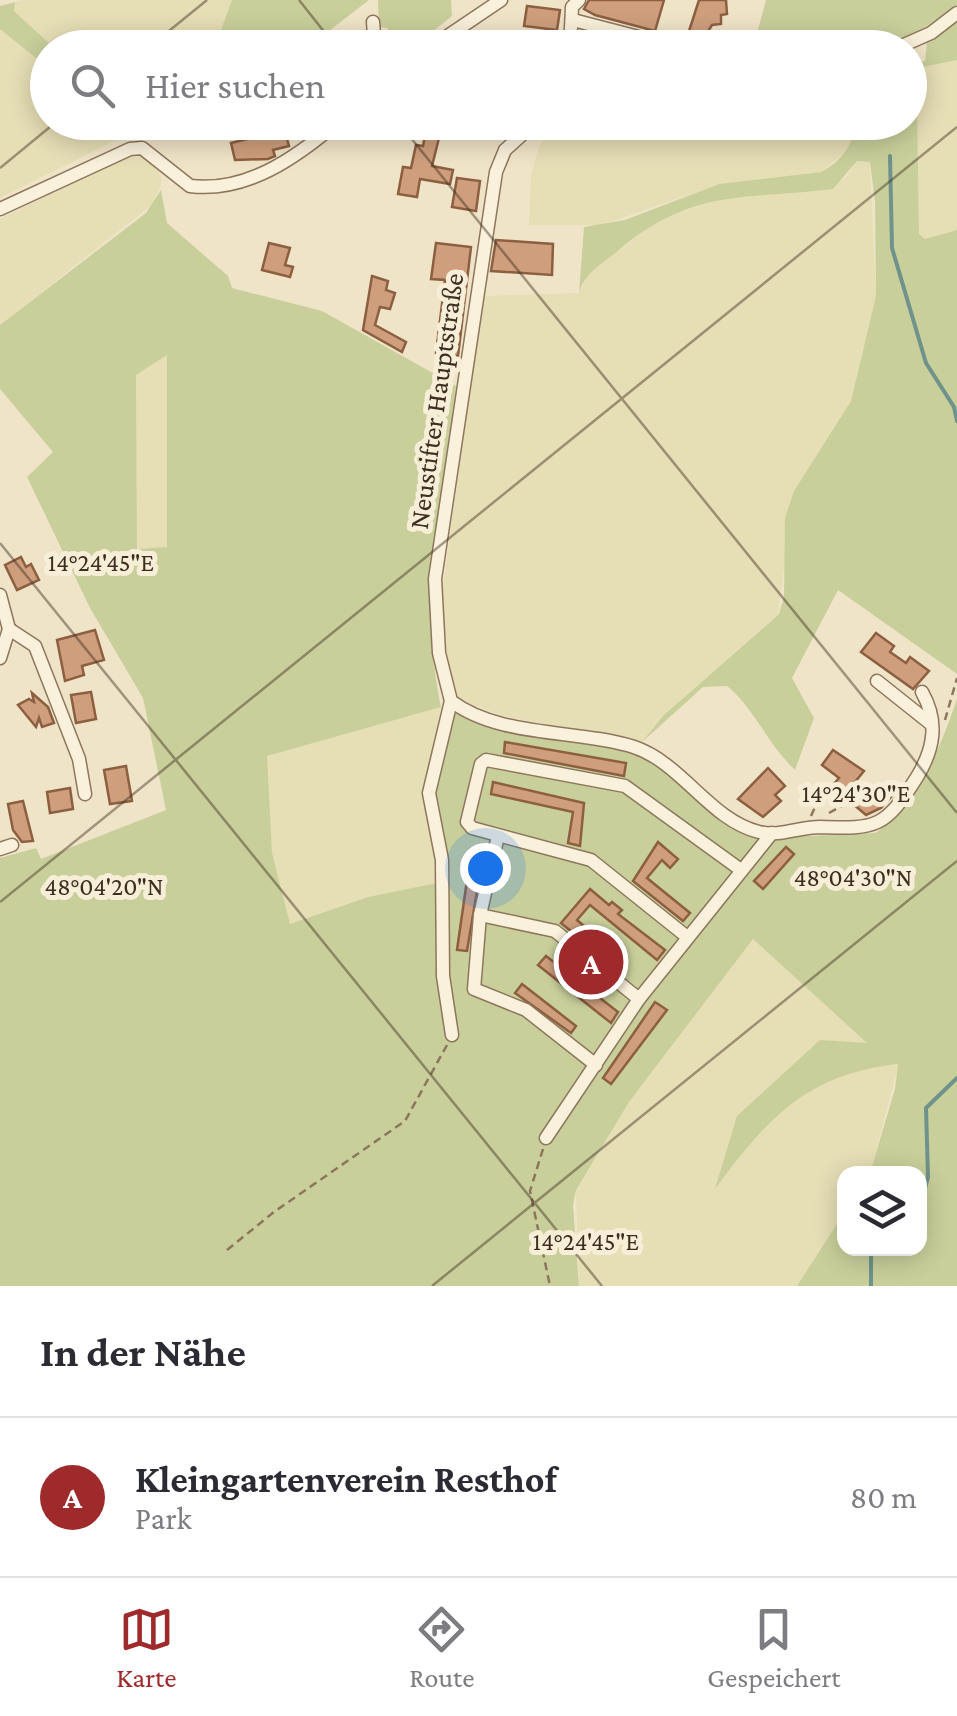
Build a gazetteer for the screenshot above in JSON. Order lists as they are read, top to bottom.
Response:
{
  "streets": {
    "street": ["Neustifter Hauptstraße"]
  },
  "page": {
    "search": "Hier suchen",
    "pins": "A",
    "heading": "In der Nähe",
    "list": [
      {
        "mark": "A",
        "name": "Kleingartenverein Resthof",
        "note": "Park",
        "value": "80 m"
      }
    ],
    "nav": ["Karte", "Route", "Gespeichert"]
  },
  "coordinates": [
    "14°24'45\"E",
    "14°24'30\"E",
    "48°04'30\"N",
    "48°04'20\"N"
  ]
}
